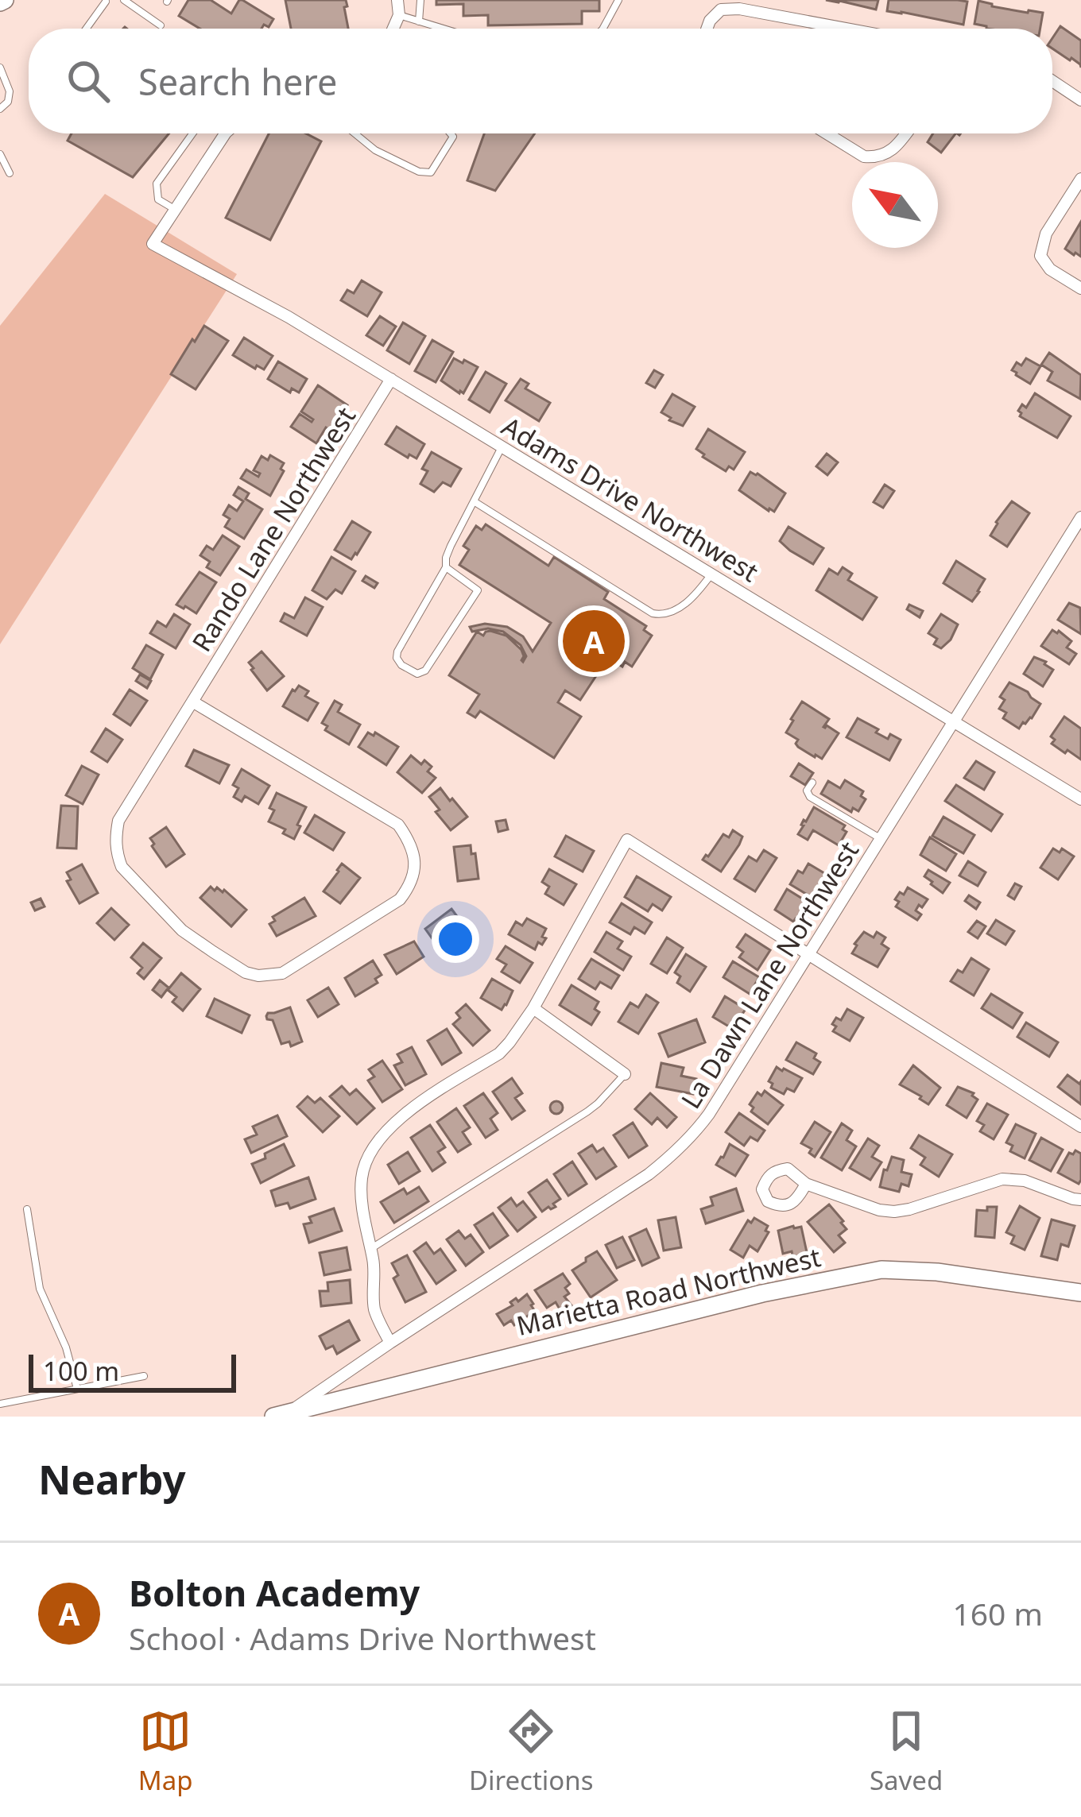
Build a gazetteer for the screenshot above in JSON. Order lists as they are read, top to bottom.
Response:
{
  "streets": {
    "main road": ["Marietta Road Northwest"],
    "street": ["Adams Drive Northwest", "Rando Lane Northwest", "La Dawn Lane Northwest"]
  },
  "crossings": [
    ["Adams Drive Northwest", "Rando Lane Northwest"],
    ["Adams Drive Northwest", "La Dawn Lane Northwest"],
    ["La Dawn Lane Northwest", "Marietta Road Northwest"]
  ],
  "scale_bar": "100 m",
  "north": "top left",
  "page": {
    "search": "Search here",
    "pins": "A",
    "scale": "100 m",
    "heading": "Nearby",
    "list": [
      {
        "mark": "A",
        "name": "Bolton Academy",
        "note": "School · Adams Drive Northwest",
        "value": "160 m"
      }
    ],
    "nav": ["Map", "Directions", "Saved"]
  }
}
